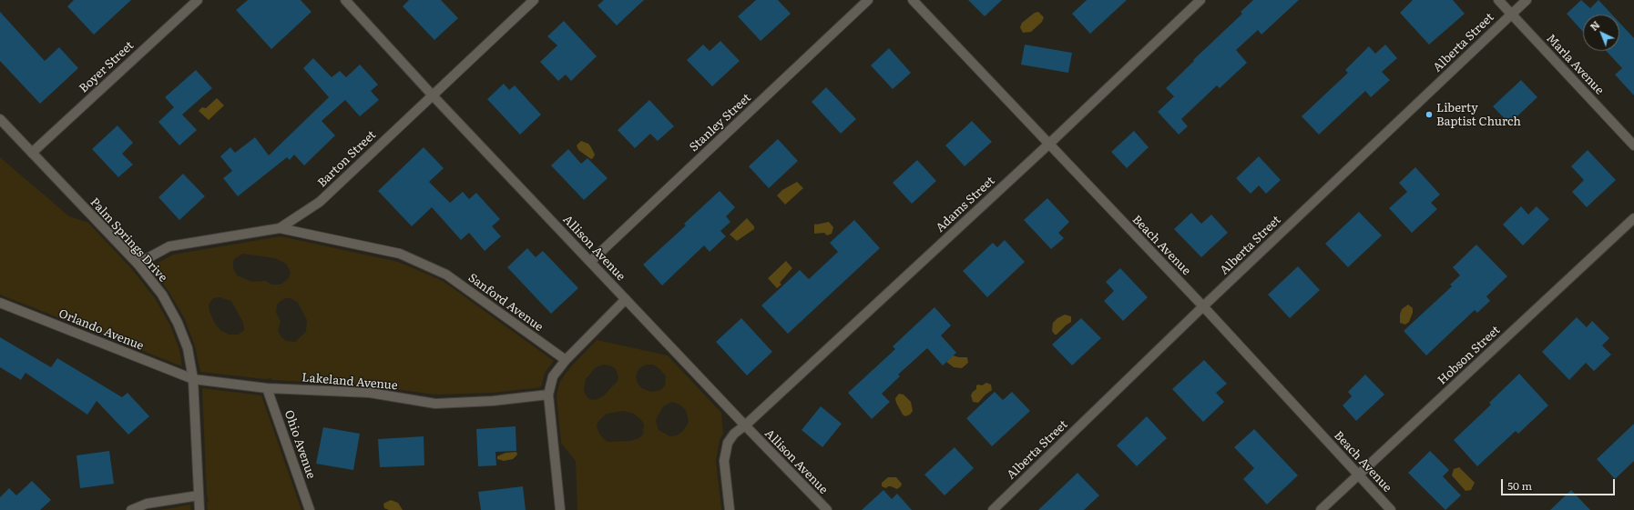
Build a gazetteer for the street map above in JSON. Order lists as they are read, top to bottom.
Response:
{
  "streets": {
    "street": [
      "Alberta Street",
      "Marla Avenue",
      "Boyer Street",
      "Stanley Street",
      "Barton Street",
      "Adams Street",
      "Palm Springs Drive",
      "Beach Avenue",
      "Allison Avenue",
      "Sanford Avenue",
      "Orlando Avenue",
      "Hobson Street",
      "Lakeland Avenue",
      "Ohio Avenue"
    ]
  },
  "crossings": [
    ["Alberta Street", "Marla Avenue"],
    ["Alberta Street", "Beach Avenue"],
    ["Boyer Street", "Palm Springs Drive"],
    ["Stanley Street", "Allison Avenue"],
    ["Barton Street", "Palm Springs Drive"],
    ["Barton Street", "Allison Avenue"],
    ["Barton Street", "Sanford Avenue"],
    ["Adams Street", "Beach Avenue"],
    ["Adams Street", "Allison Avenue"],
    ["Palm Springs Drive", "Orlando Avenue"],
    ["Palm Springs Drive", "Lakeland Avenue"],
    ["Beach Avenue", "Hobson Street"],
    ["Orlando Avenue", "Lakeland Avenue"],
    ["Lakeland Avenue", "Ohio Avenue"]
  ],
  "places": ["Liberty Baptist Church"],
  "scale_bar": "50 m",
  "north": "top left"
}
